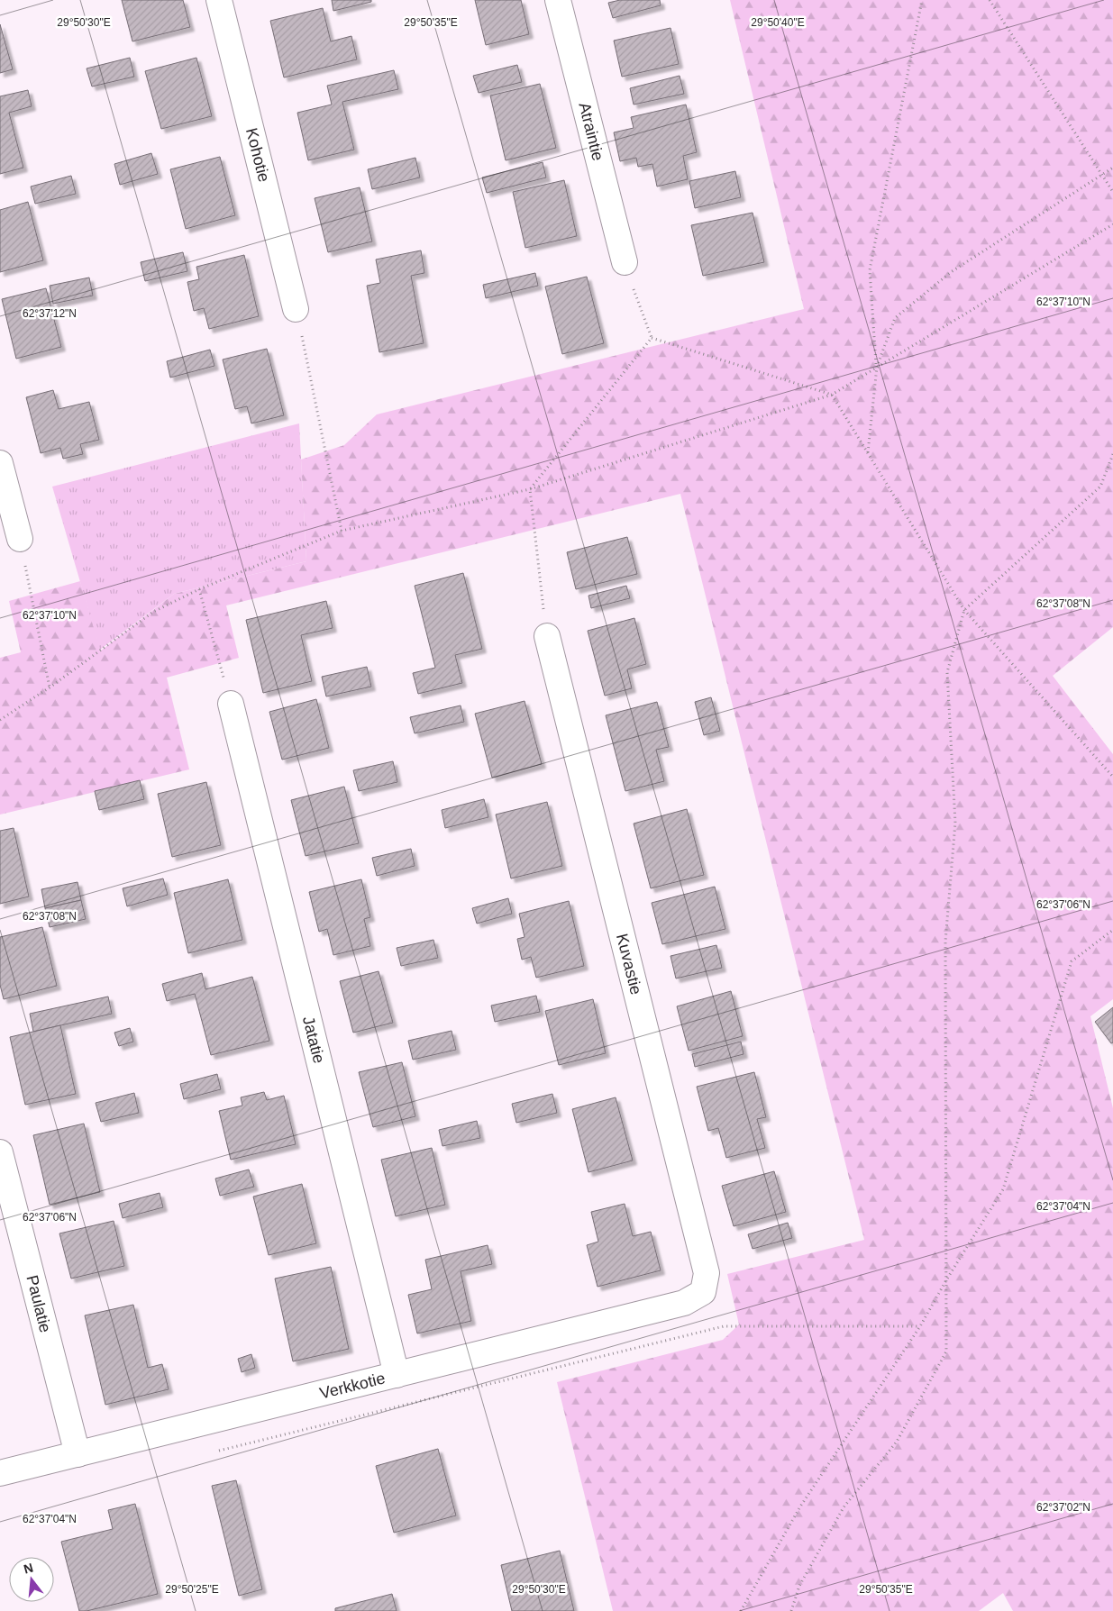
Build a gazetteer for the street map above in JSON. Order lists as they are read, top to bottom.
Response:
{
  "streets": {
    "street": [
      "Atraintie",
      "Kohotie",
      "Kuvastie",
      "Jatatie",
      "Paulatie",
      "Verkkotie"
    ]
  },
  "crossings": [
    ["Kuvastie", "Verkkotie"],
    ["Jatatie", "Verkkotie"],
    ["Paulatie", "Verkkotie"]
  ],
  "north": "top",
  "coordinates": [
    "29°50'30\"E",
    "29°50'35\"E",
    "29°50'40\"E",
    "62°37'10\"N",
    "62°37'12\"N",
    "62°37'08\"N",
    "62°37'06\"N",
    "62°37'04\"N",
    "62°37'02\"N",
    "29°50'25\"E"
  ]
}
